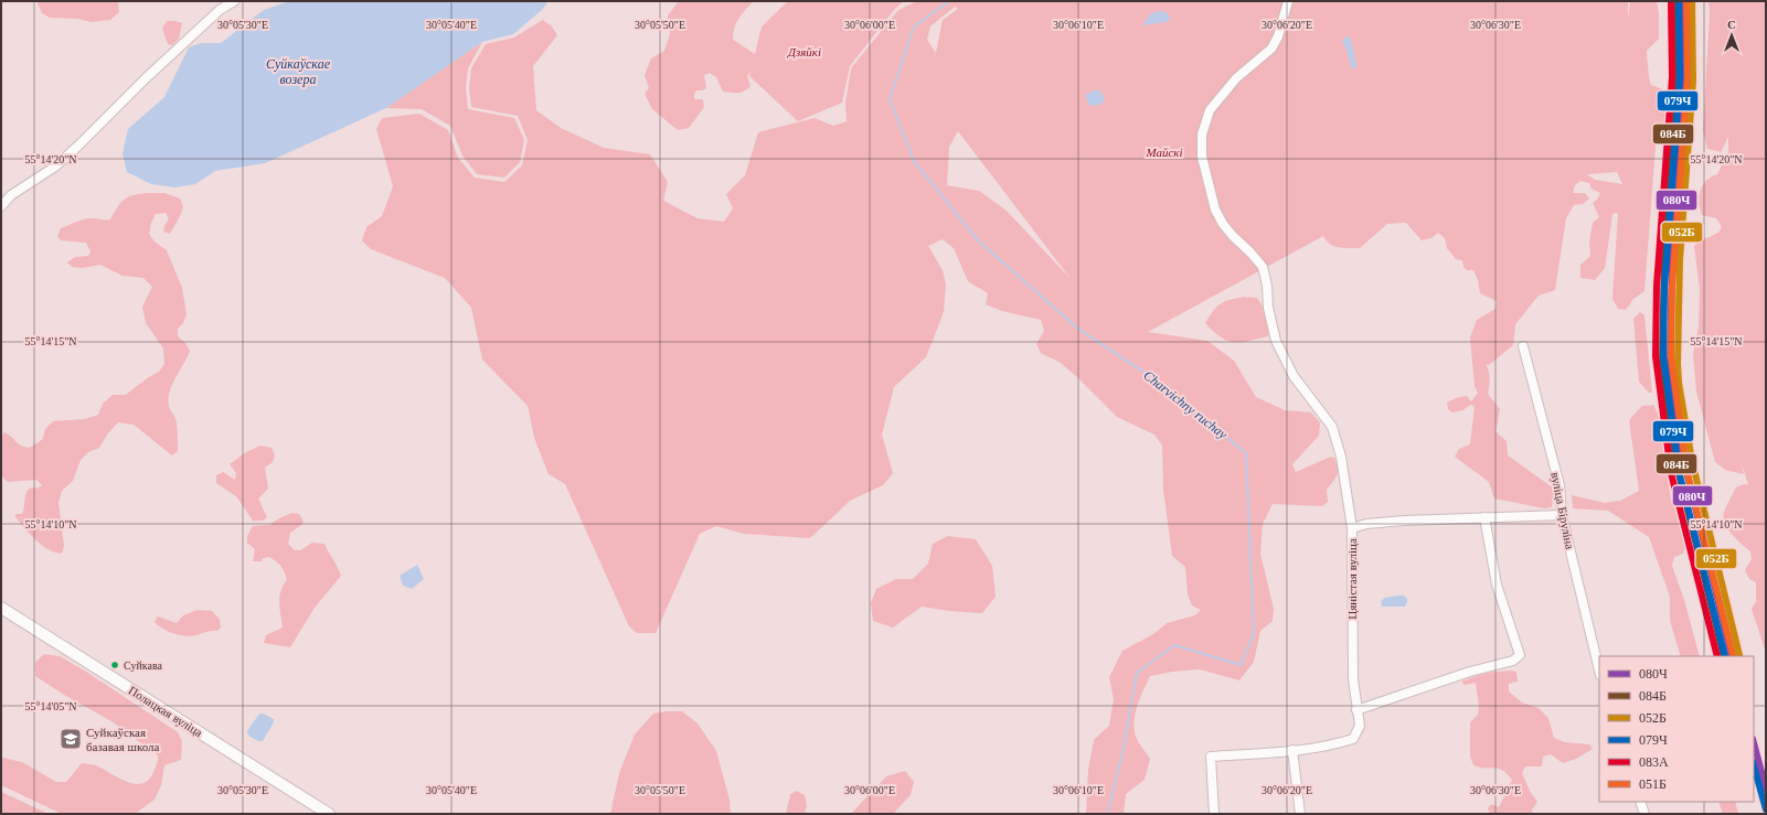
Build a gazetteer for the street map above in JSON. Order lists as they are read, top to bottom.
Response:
{
  "streets": {
    "main road": ["Полацкая вуліца"],
    "street": ["вуліца Біруліна", "Цяністая вуліца"]
  },
  "crossings": [
    ["вуліца Біруліна", "Цяністая вуліца"]
  ],
  "water": ["Суйкаўскае возера", "Charvichny ruchay"],
  "parks": ["Дзяйкі", "Майскі"],
  "places": {
    "other": ["Суйкава"],
    "school or university": ["Суйкаўская базавая школа"]
  },
  "lines": [
    "transit line 080Ч",
    "transit line 084Б",
    "transit line 052Б",
    "transit line 079Ч",
    "transit line 083А",
    "transit line 051Б"
  ],
  "legend": [
    "080Ч",
    "084Б",
    "052Б",
    "079Ч",
    "083А",
    "051Б"
  ],
  "north": "top",
  "coordinates": [
    "30°05'30\"E",
    "30°05'40\"E",
    "30°05'50\"E",
    "30°06'00\"E",
    "30°06'10\"E",
    "30°06'20\"E",
    "30°06'30\"E",
    "55°14'20\"N",
    "55°14'15\"N",
    "55°14'10\"N",
    "55°14'05\"N"
  ]
}
